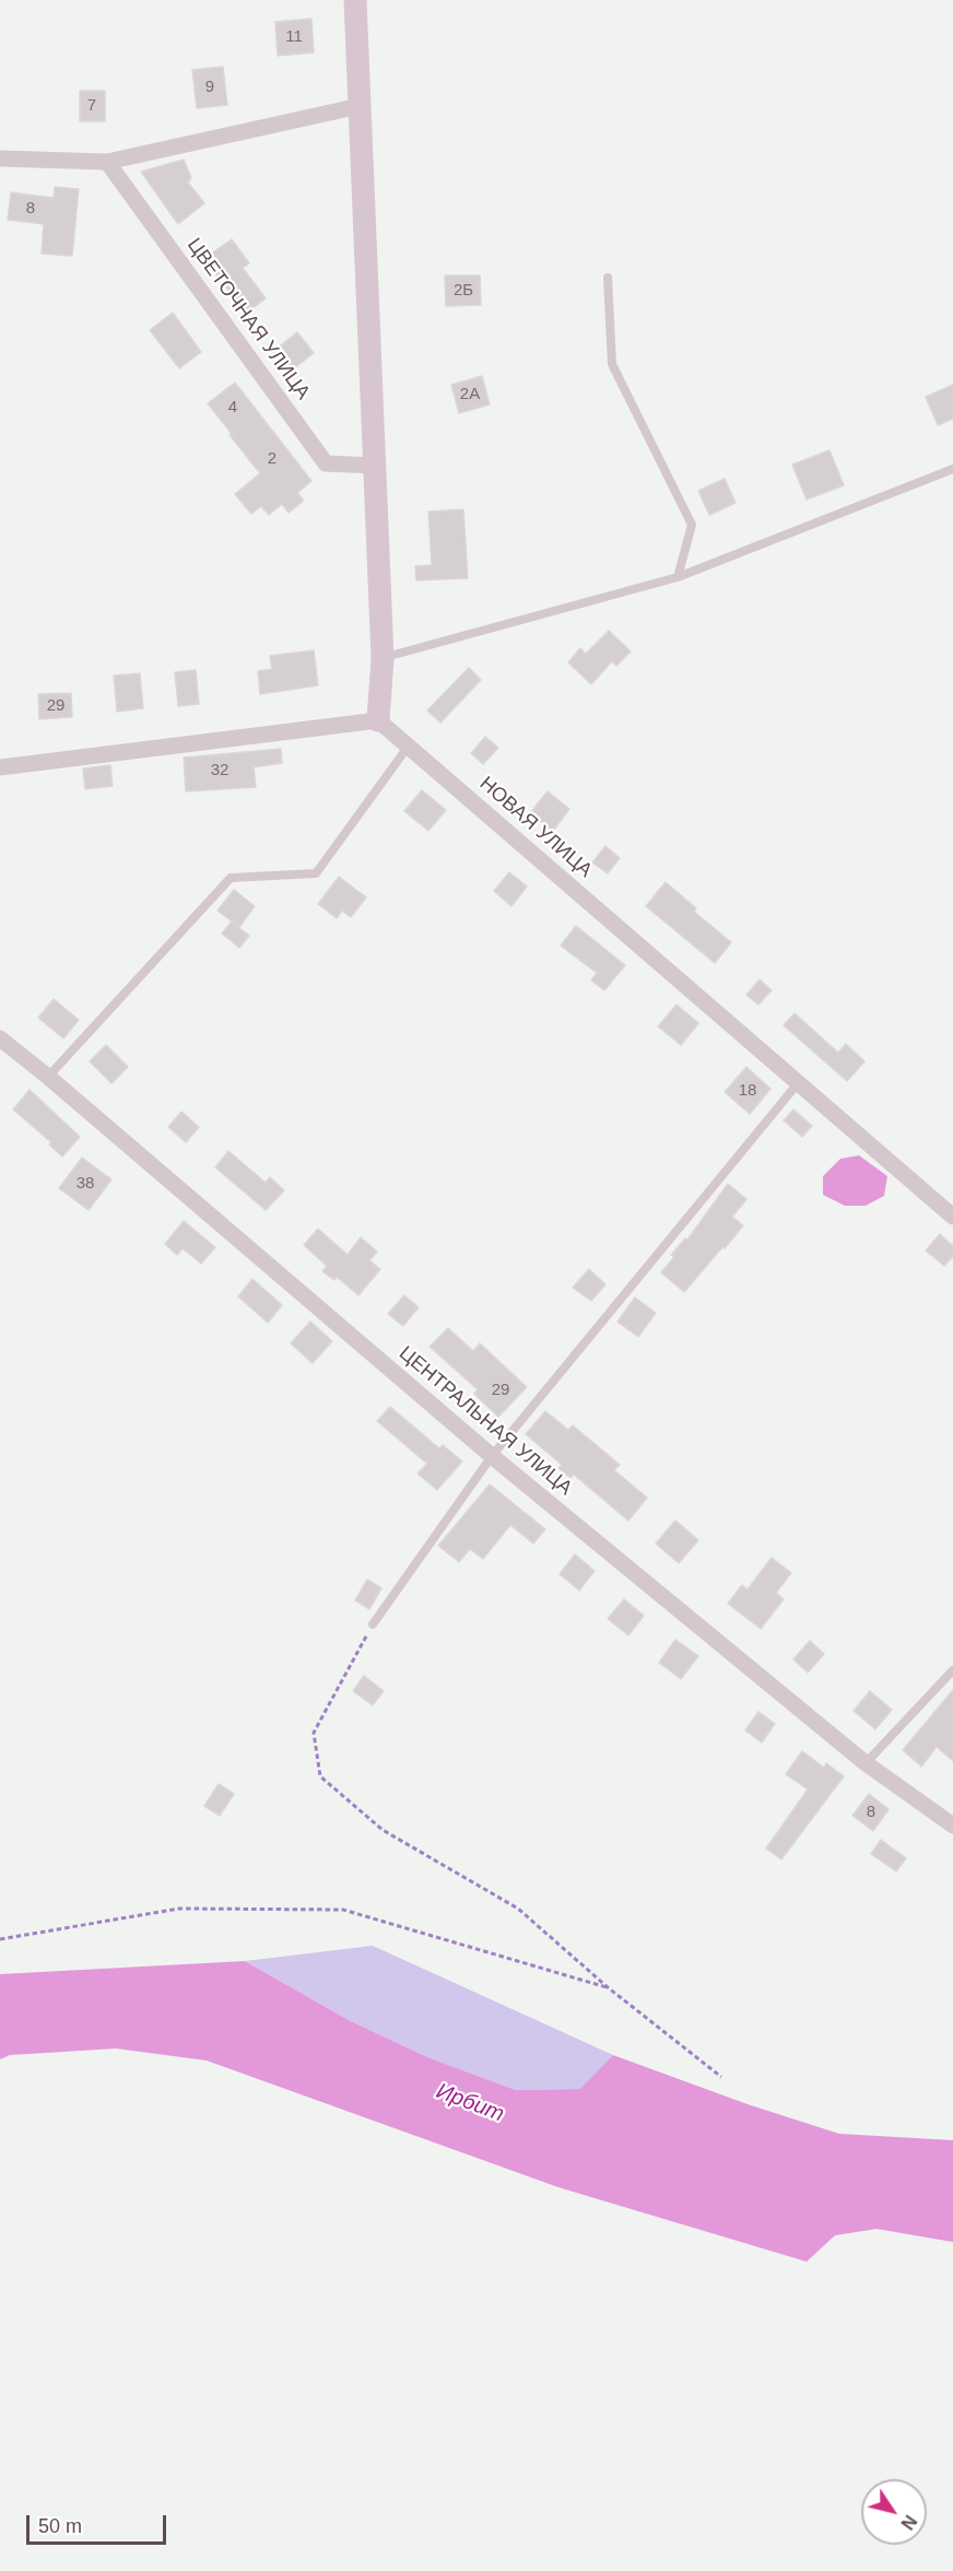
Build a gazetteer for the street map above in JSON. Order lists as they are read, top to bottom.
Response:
{
  "streets": {
    "street": ["ЦВЕТОЧНАЯ УЛИЦА", "НОВАЯ УЛИЦА", "ЦЕНТРАЛЬНАЯ УЛИЦА"]
  },
  "water": ["Ирбит"],
  "house_numbers": [
    "11",
    "9",
    "7",
    "8",
    "2Б",
    "2А",
    "4",
    "2",
    "29",
    "32",
    "18",
    "38",
    "29",
    "8"
  ],
  "scale_bar": "50 m",
  "north": "bottom right"
}
